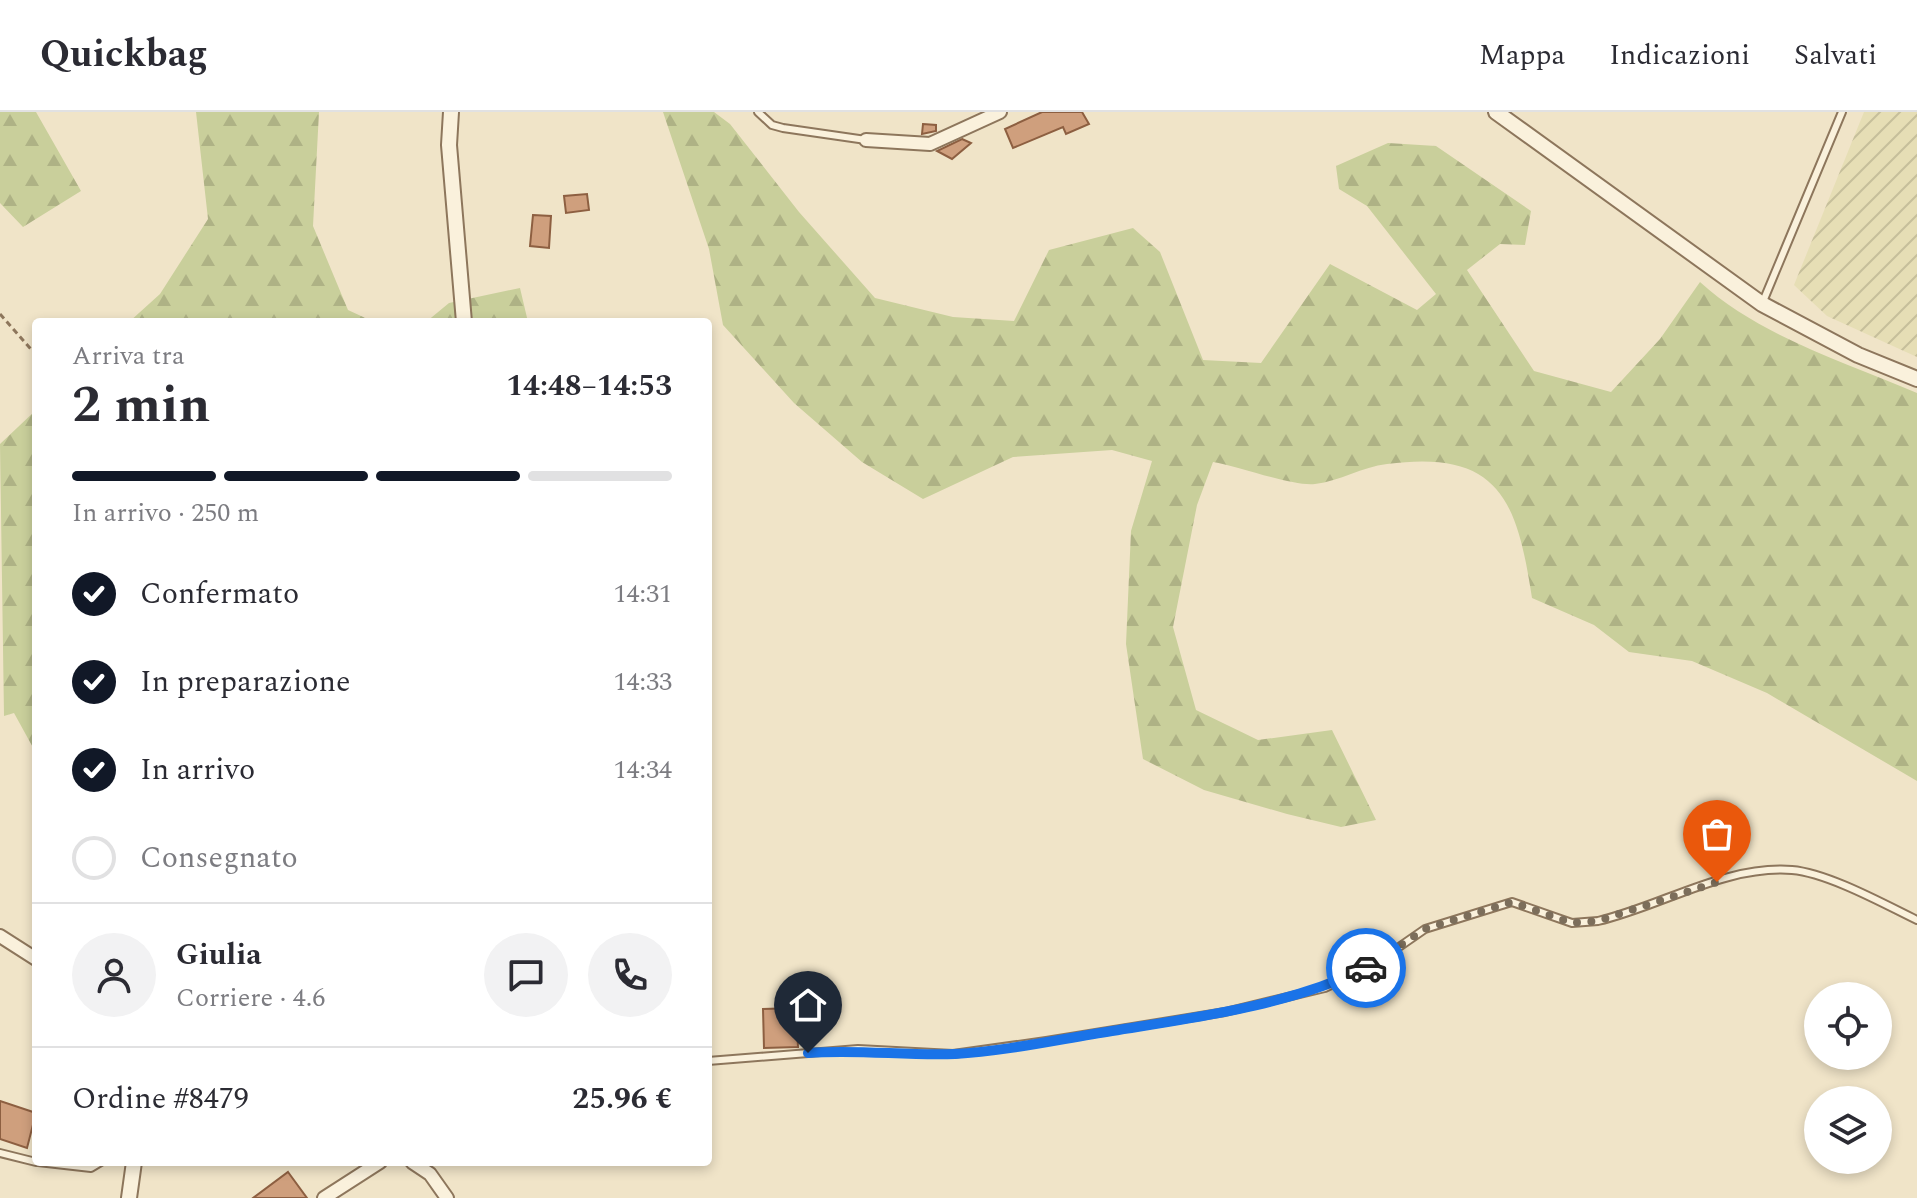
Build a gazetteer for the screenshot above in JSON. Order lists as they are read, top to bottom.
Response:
{
  "page": {
    "header": "Quickbag",
    "nav": ["Mappa", "Indicazioni", "Salvati"],
    "heading": ["2 min", "Arriva tra", "14:48–14:53"],
    "panel": [
      "Giulia",
      "Corriere · 4.6",
      "Ordine #8479",
      "25.96 €"
    ],
    "bar": "In arrivo · 250 m",
    "list": [
      ["Confermato", "14:31"],
      ["In preparazione", "14:33"],
      ["In arrivo", "14:34"],
      "Consegnato"
    ]
  }
}
